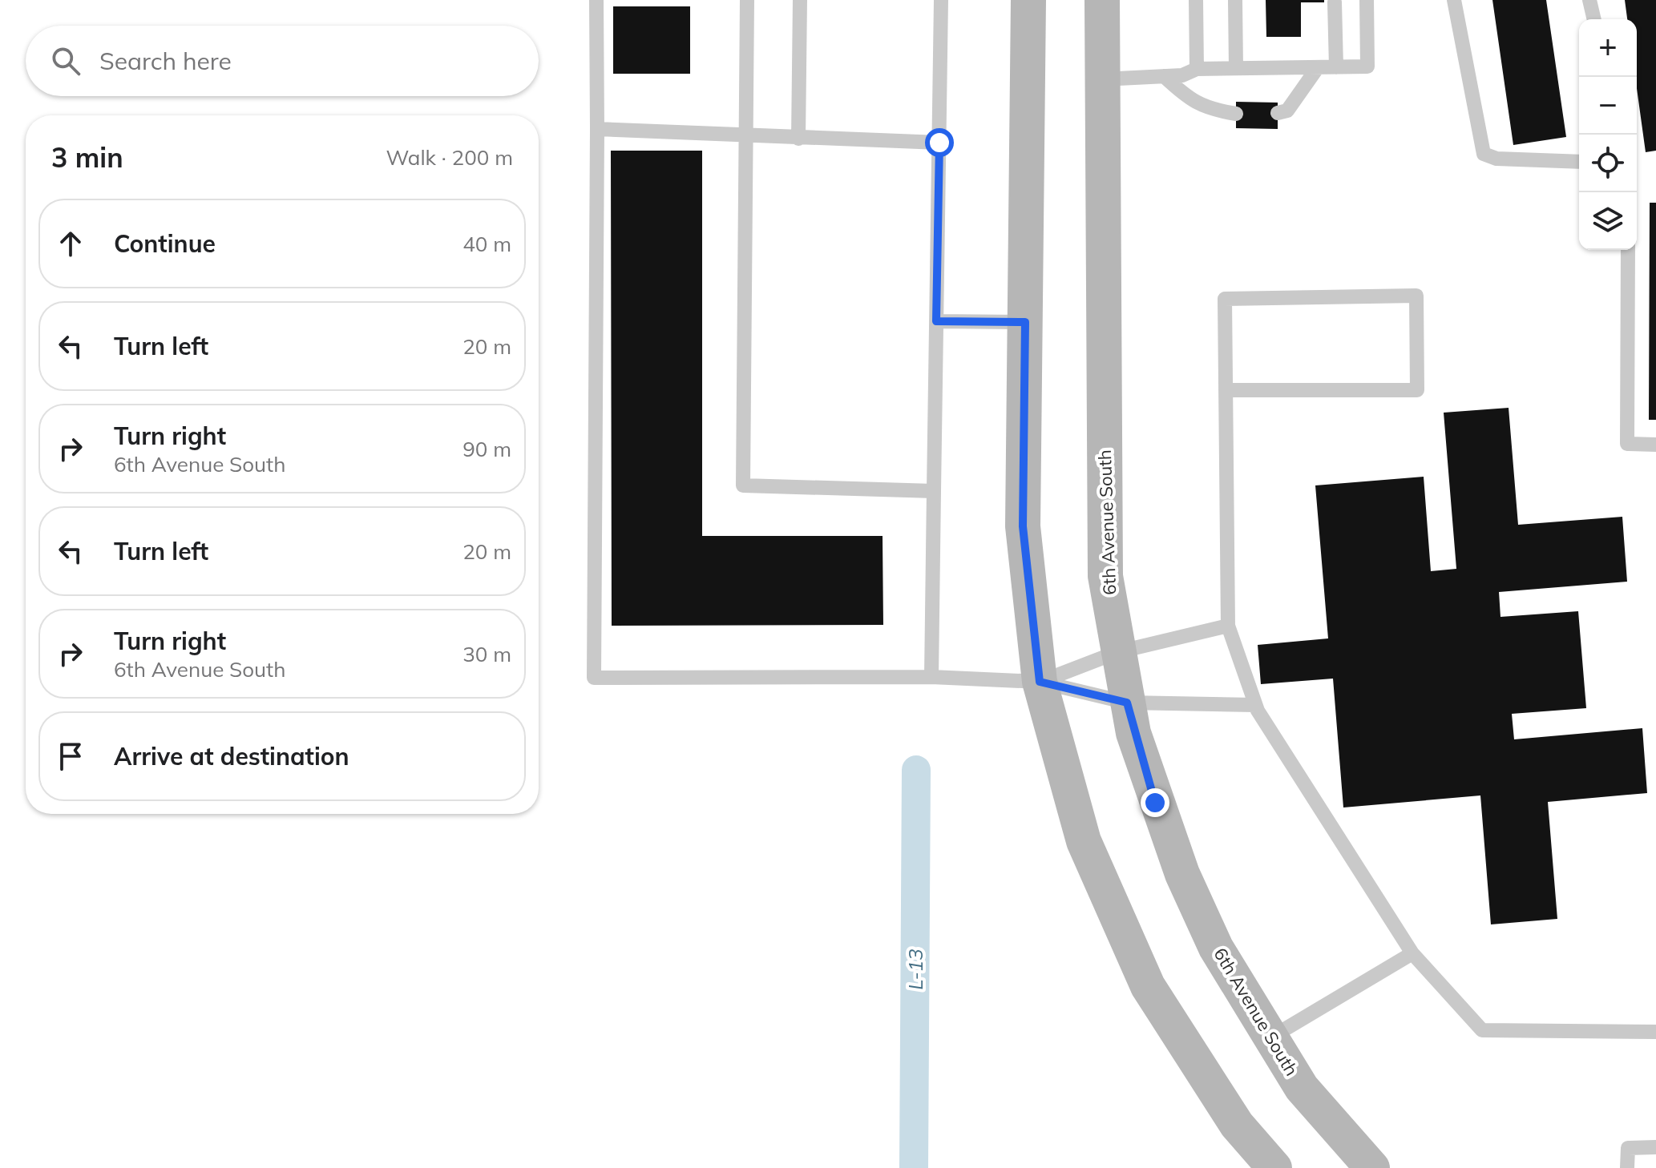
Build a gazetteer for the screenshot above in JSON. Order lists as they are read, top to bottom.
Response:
{
  "streets": {
    "street": ["6th Avenue South"]
  },
  "water": ["L-13"],
  "page": {
    "map_buttons": ["+", "−"],
    "search": "Search here",
    "heading": ["3 min", "Walk · 200 m"],
    "list": [
      ["Continue", "40 m"],
      ["Turn left", "20 m"],
      ["Turn right", "6th Avenue South", "90 m"],
      ["Turn left", "20 m"],
      ["Turn right", "6th Avenue South", "30 m"],
      "Arrive at destination"
    ]
  }
}
